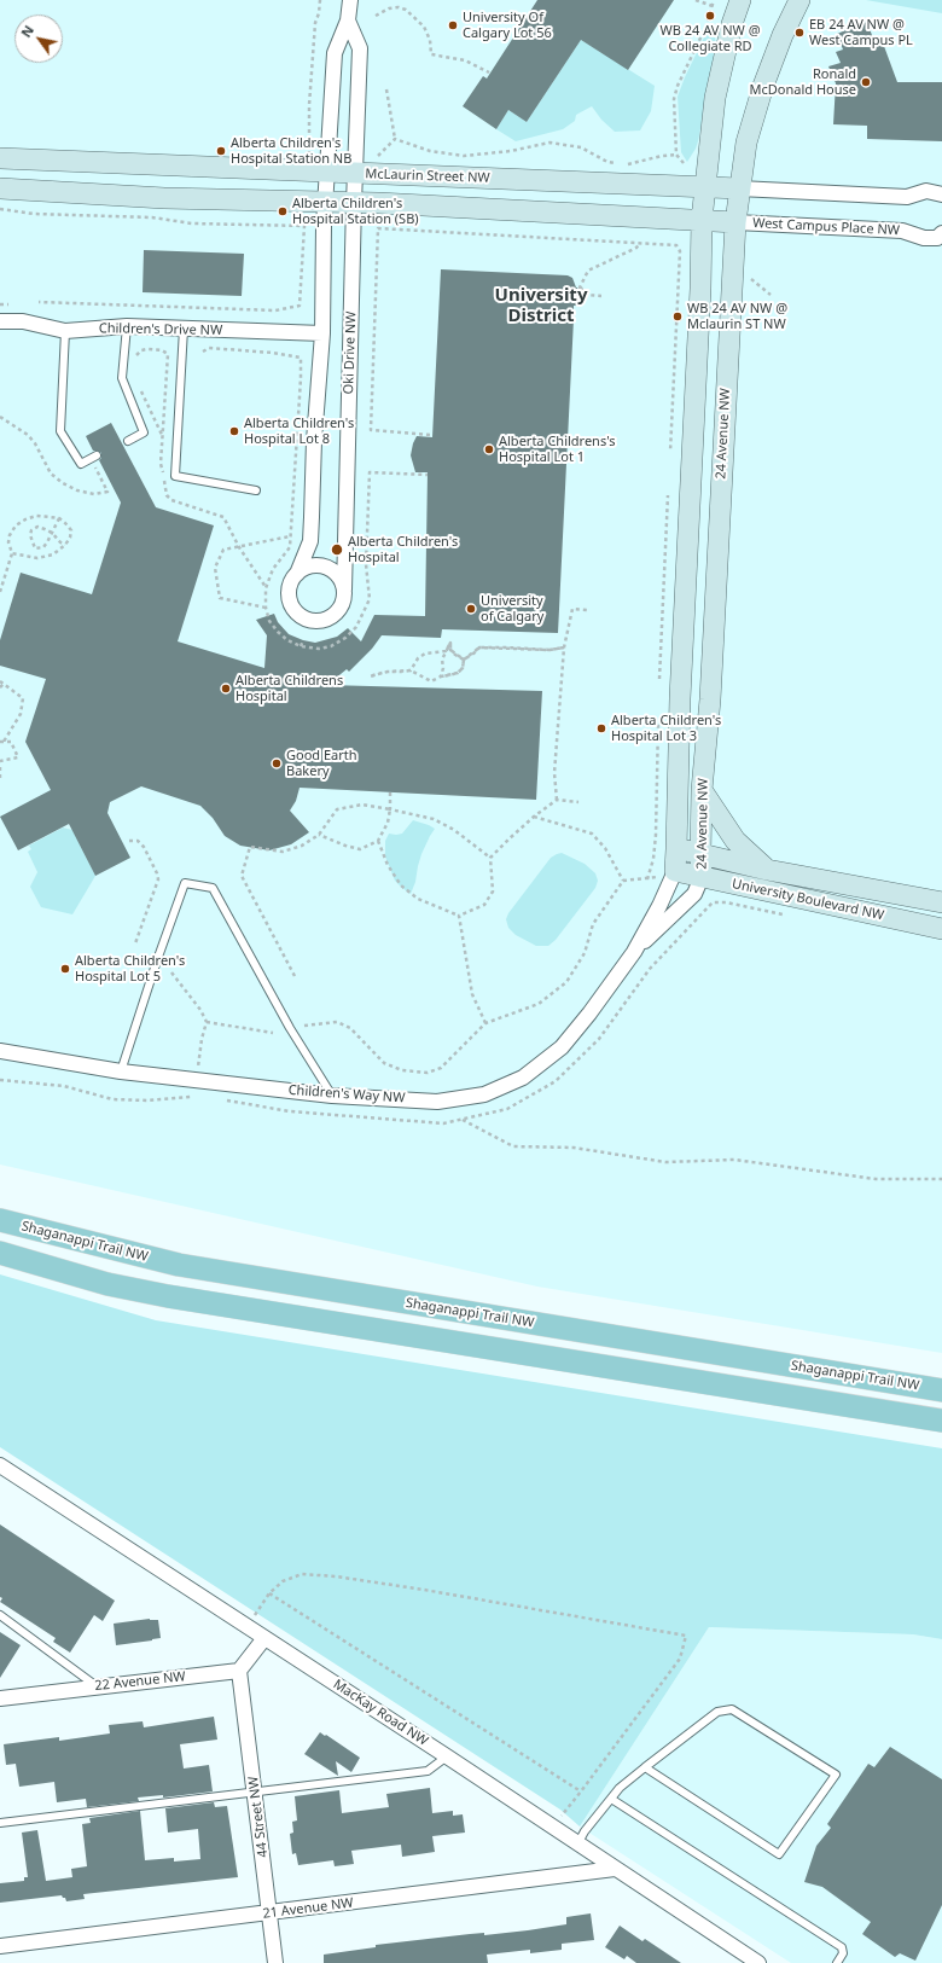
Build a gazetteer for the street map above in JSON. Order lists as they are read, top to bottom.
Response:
{
  "streets": {
    "main road": ["Shaganappi Trail NW"],
    "street": [
      "McLaurin Street NW",
      "West Campus Place NW",
      "Children's Drive NW",
      "Oki Drive NW",
      "24 Avenue NW",
      "University Boulevard NW",
      "Children's Way NW",
      "22 Avenue NW",
      "MacKay Road NW",
      "44 Street NW",
      "21 Avenue NW"
    ]
  },
  "crossings": [
    ["McLaurin Street NW", "Oki Drive NW"],
    ["McLaurin Street NW", "24 Avenue NW"],
    ["West Campus Place NW", "24 Avenue NW"],
    ["24 Avenue NW", "University Boulevard NW"],
    ["24 Avenue NW", "Children's Way NW"],
    ["University Boulevard NW", "Children's Way NW"],
    ["22 Avenue NW", "44 Street NW"],
    ["MacKay Road NW", "21 Avenue NW"],
    ["44 Street NW", "21 Avenue NW"]
  ],
  "districts": ["University District"],
  "places": [
    "WB 24 AV NW @ Collegiate RD",
    "University Of Calgary Lot 56",
    "EB 24 AV NW @ West Campus PL",
    "Ronald McDonald House",
    "Alberta Children's Hospital Station NB",
    "Alberta Children's Hospital Station (SB)",
    "WB 24 AV NW @ Mclaurin ST NW",
    "Alberta Children's Hospital Lot 8",
    "Alberta Childrens's Hospital Lot 1",
    "Alberta Children's Hospital",
    "University of Calgary",
    "Alberta Childrens Hospital",
    "Alberta Children's Hospital Lot 3",
    "Good Earth Bakery",
    "Alberta Children's Hospital Lot 5"
  ],
  "north": "top left"
}
